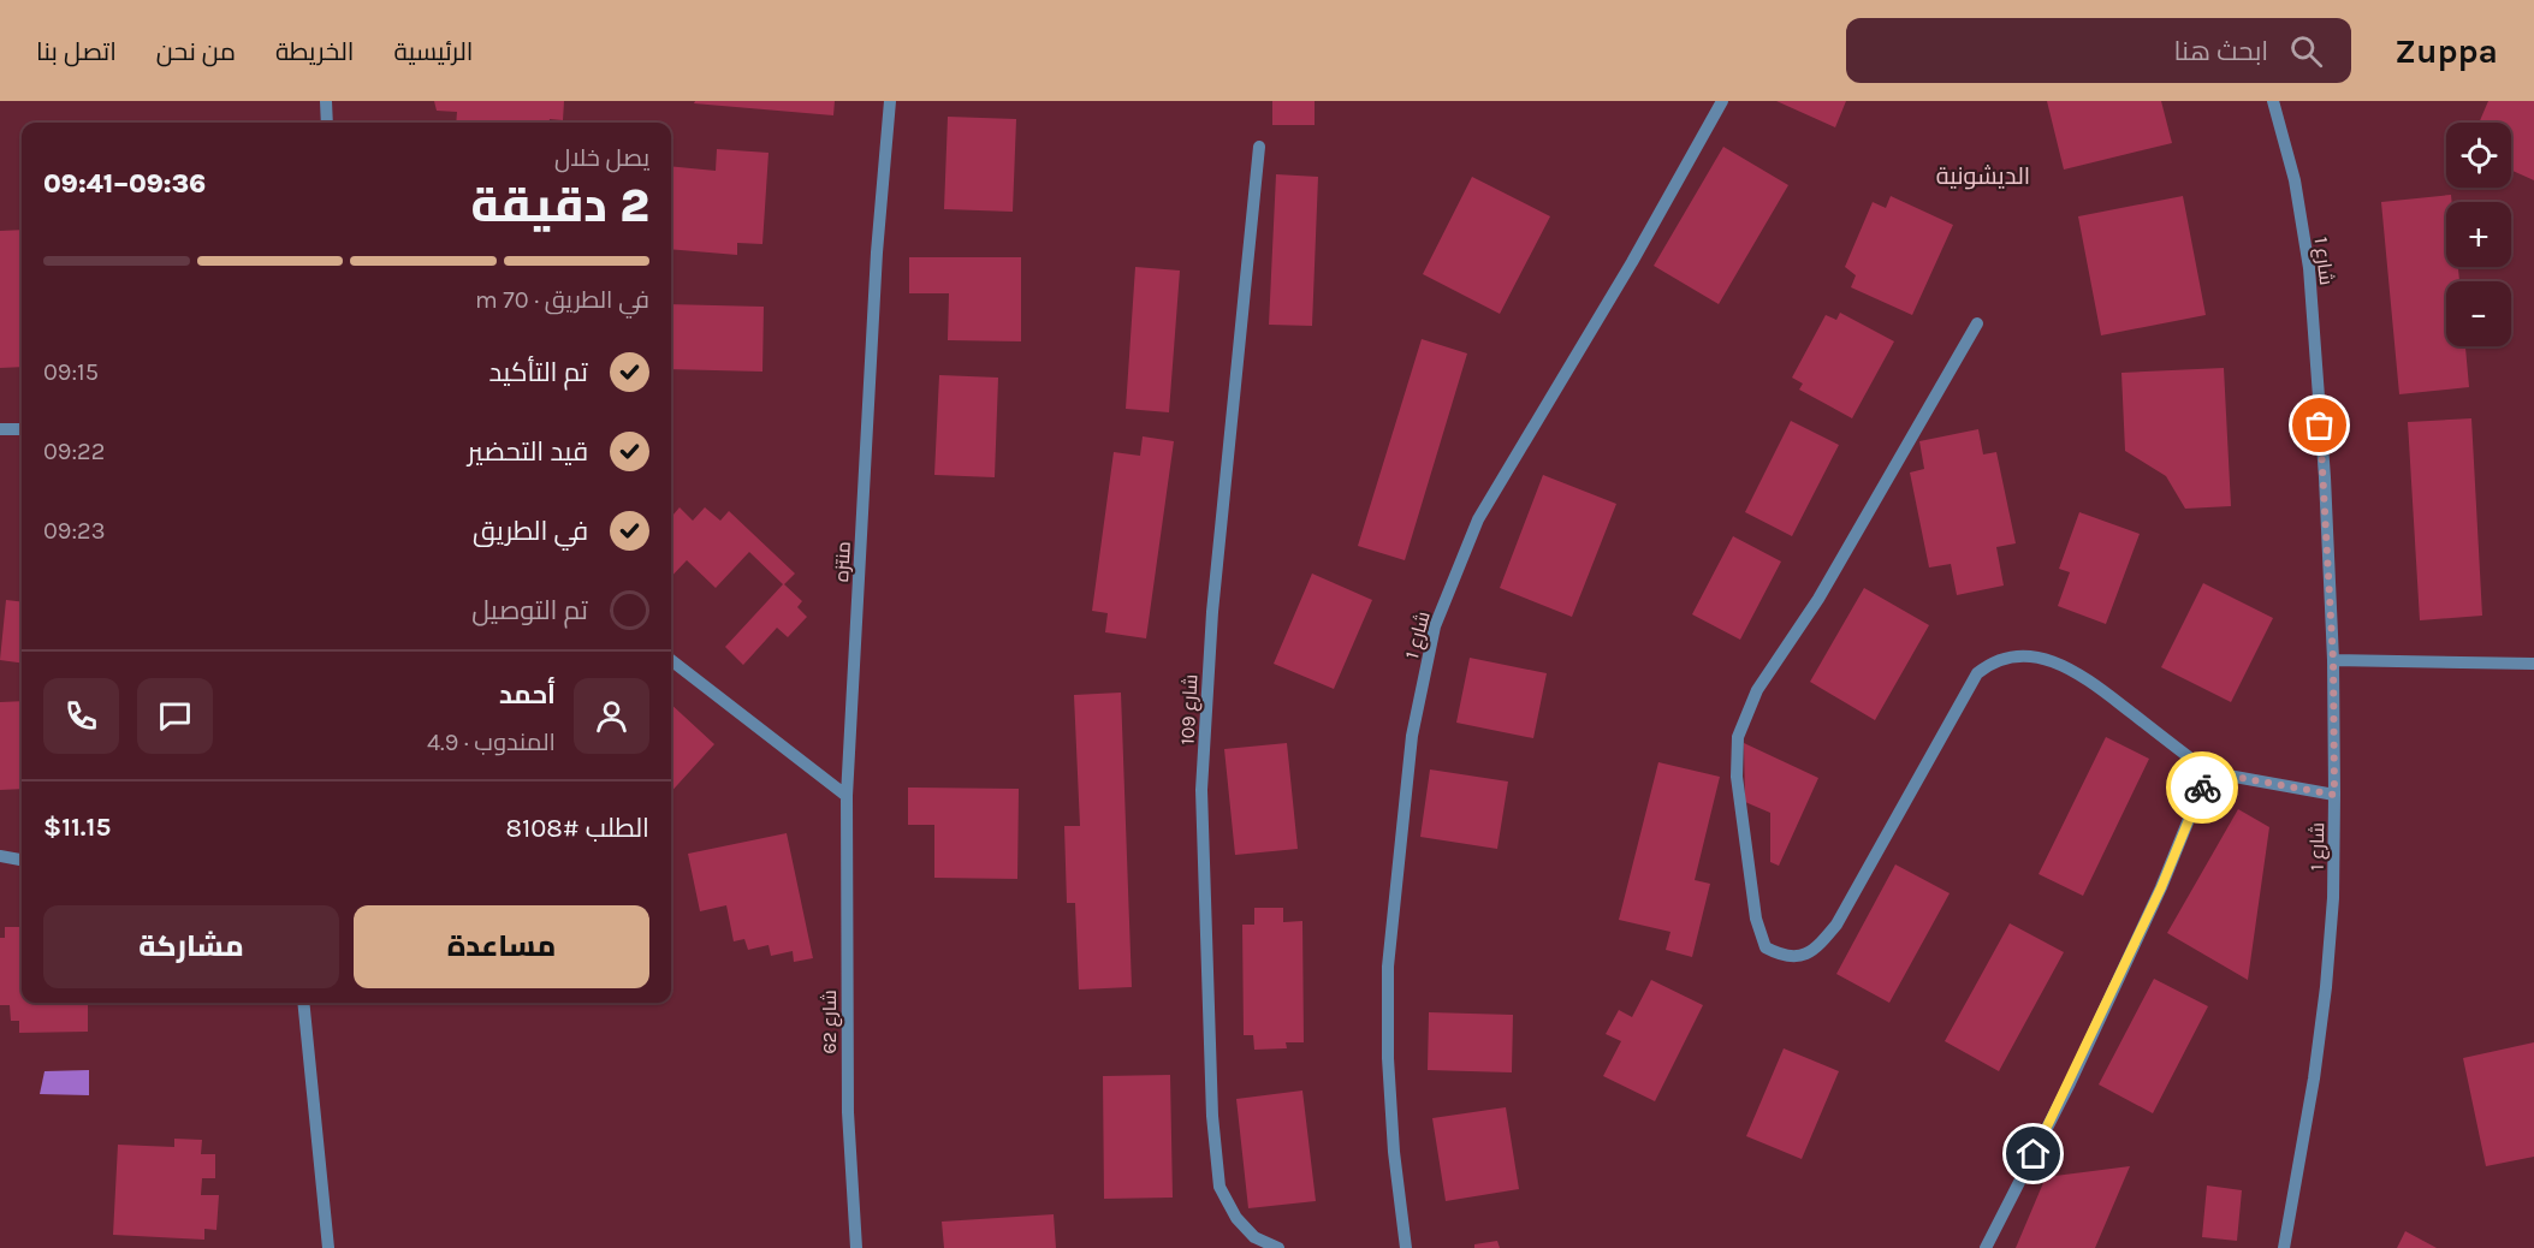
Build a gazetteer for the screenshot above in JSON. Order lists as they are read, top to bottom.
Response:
{
  "streets": {
    "street": [
      "شارع 1",
      "منتزه",
      "شارع 109",
      "شارع 62"
    ]
  },
  "crossings": [
    ["منتزه", "شارع 62"]
  ],
  "districts": ["الديشونية"],
  "page": {
    "header": "Zuppa",
    "search": "ابحث هنا",
    "nav": [
      "الرئيسية",
      "الخريطة",
      "من نحن",
      "اتصل بنا"
    ],
    "map_buttons": ["+", "−"],
    "heading": ["2 دقيقة", "يصل خلال", "09:36–09:41"],
    "panel": [
      "أحمد",
      "المندوب · 4.9",
      "الطلب #8108",
      "$11.15"
    ],
    "bar": "في الطريق · 70 m",
    "list": [
      ["تم التأكيد", "09:15"],
      ["قيد التحضير", "09:22"],
      ["في الطريق", "09:23"],
      "تم التوصيل"
    ],
    "buttons": ["مساعدة", "مشاركة"]
  }
}
